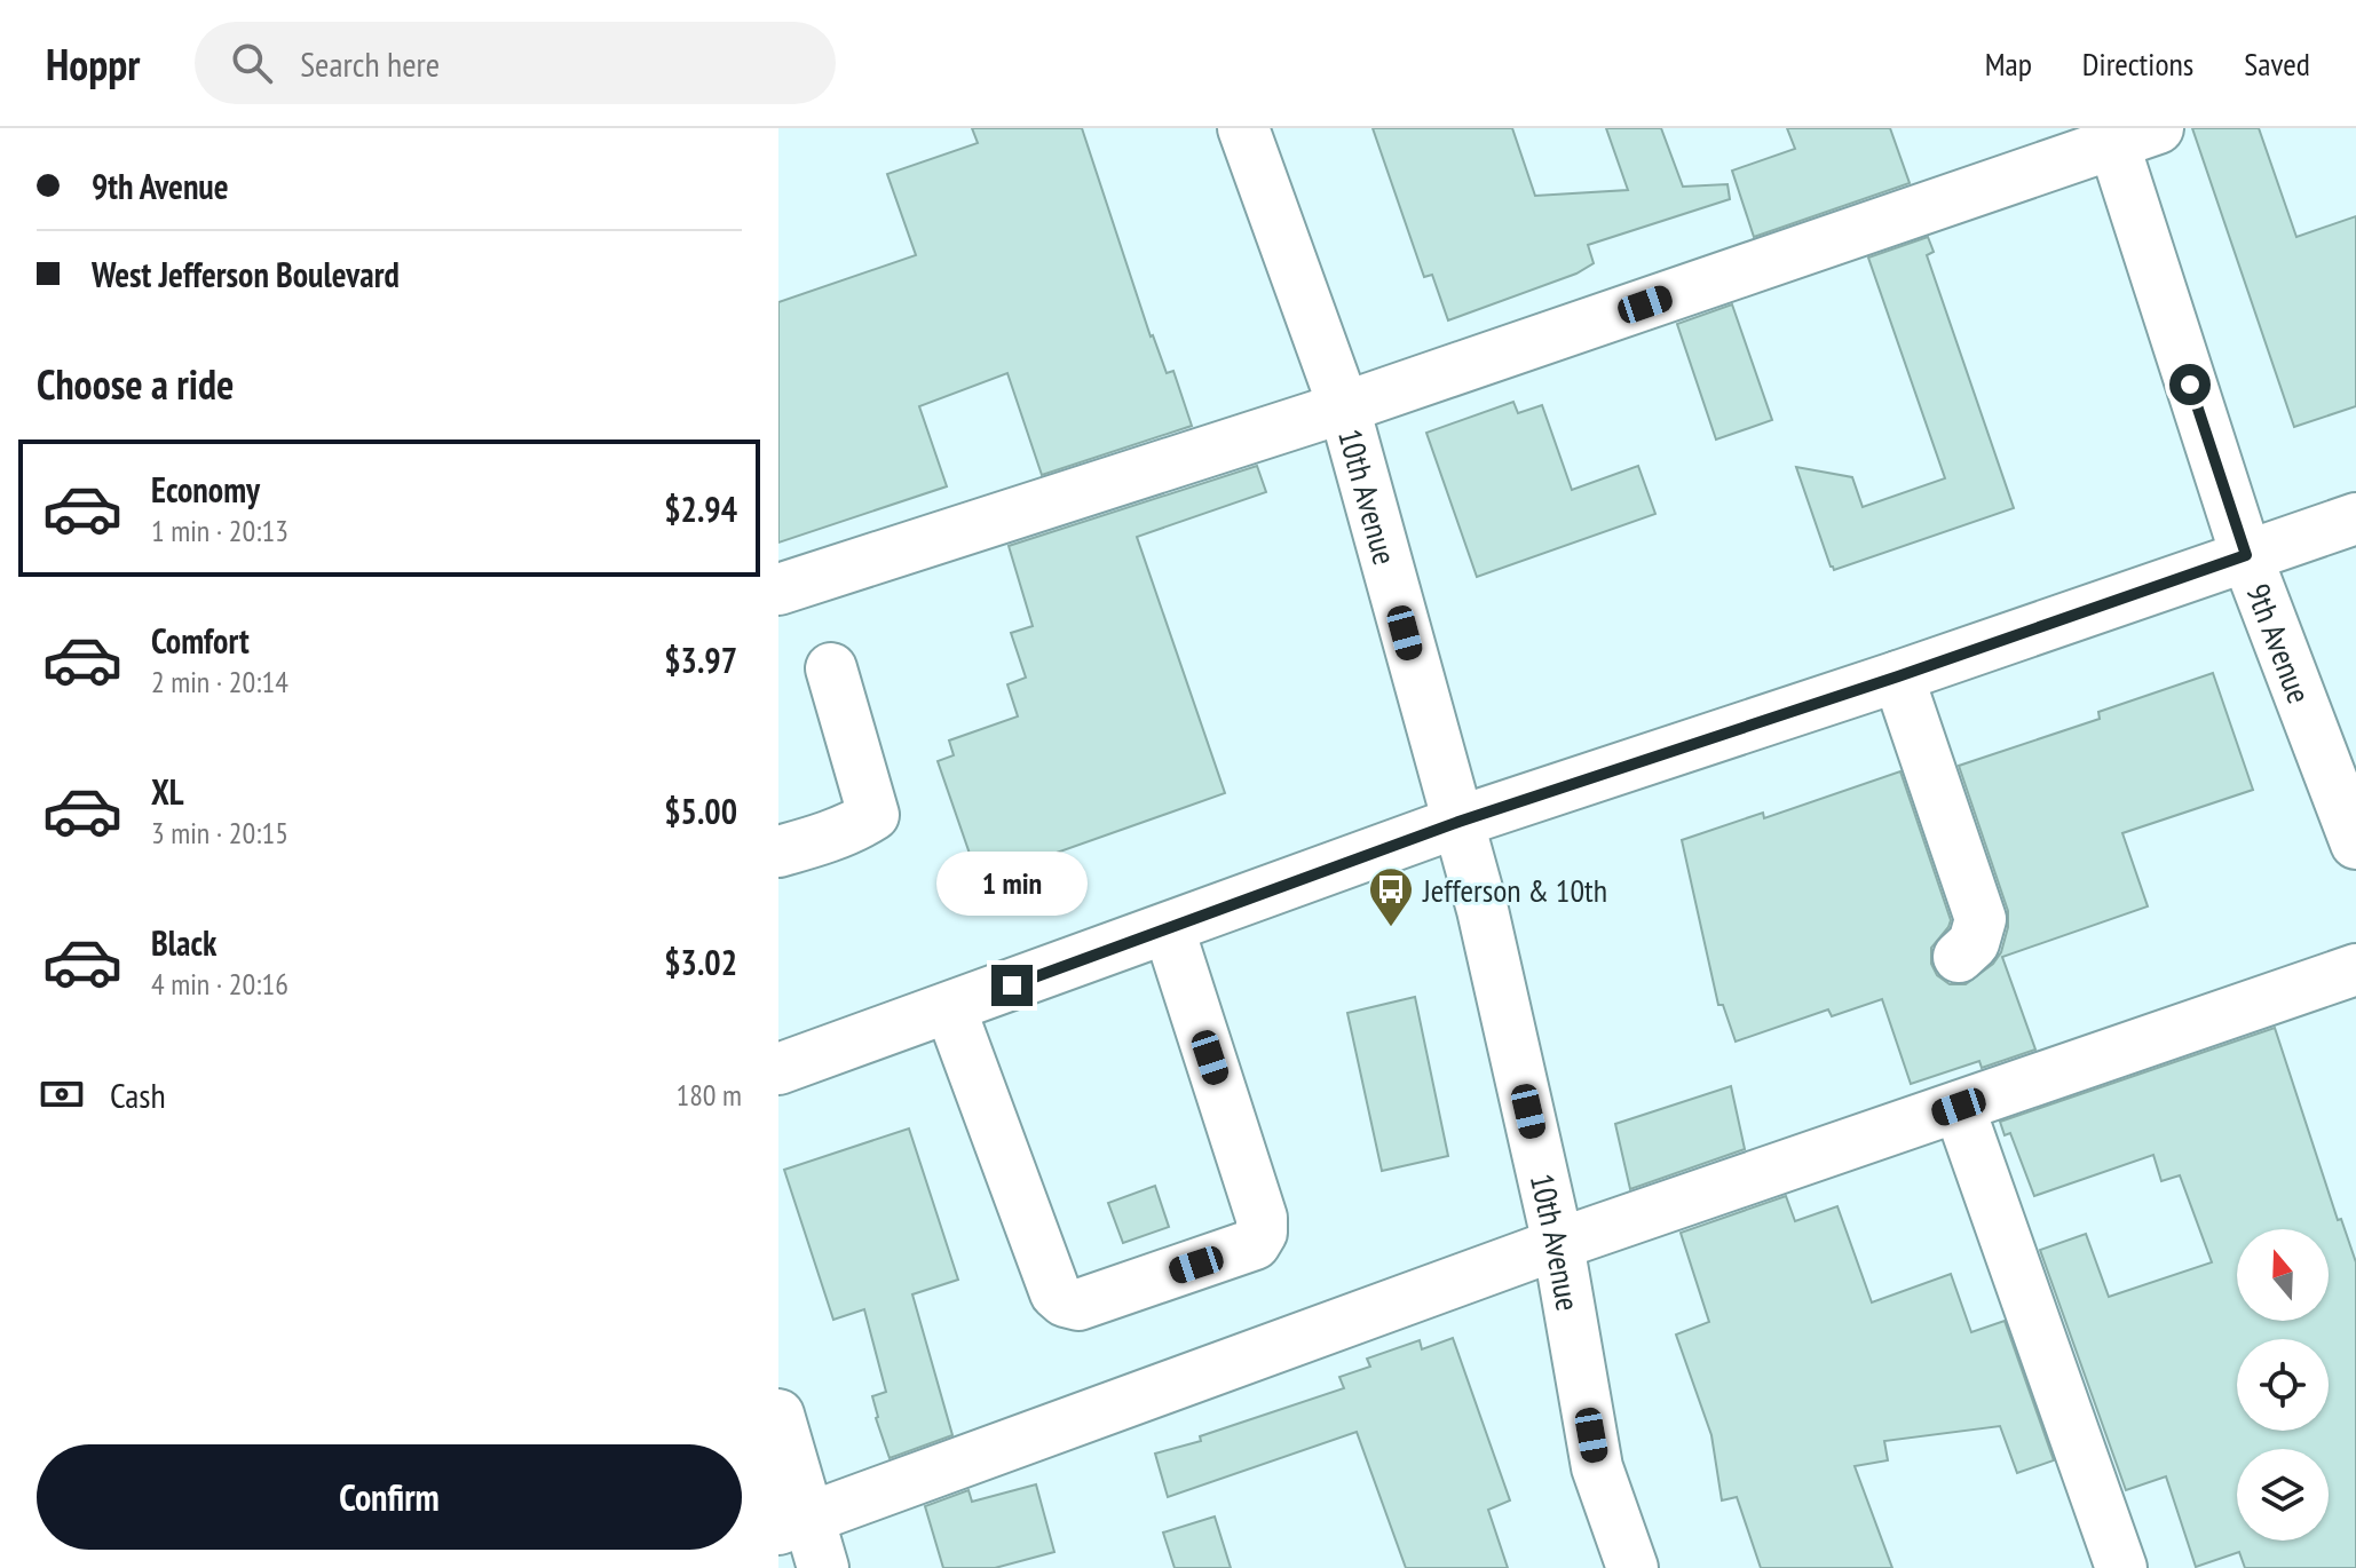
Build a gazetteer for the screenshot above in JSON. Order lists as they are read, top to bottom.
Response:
{
  "streets": {
    "street": ["10th Avenue", "9th Avenue"]
  },
  "places": {
    "bus stop": ["Jefferson & 10th"]
  },
  "north": "top",
  "page": {
    "header": "Hoppr",
    "search": "Search here",
    "nav": ["Map", "Directions", "Saved"],
    "banner": ["9th Avenue", "West Jefferson Boulevard"],
    "heading": "Choose a ride",
    "list": [
      {
        "name": "Economy",
        "note": "1 min · 20:13",
        "value": "$2.94"
      },
      {
        "name": "Comfort",
        "note": "2 min · 20:14",
        "value": "$3.97"
      },
      {
        "name": "XL",
        "note": "3 min · 20:15",
        "value": "$5.00"
      },
      {
        "name": "Black",
        "note": "4 min · 20:16",
        "value": "$3.02"
      }
    ],
    "bubble": "1 min",
    "pay": ["Cash", "180 m"],
    "buttons": "Confirm"
  }
}
